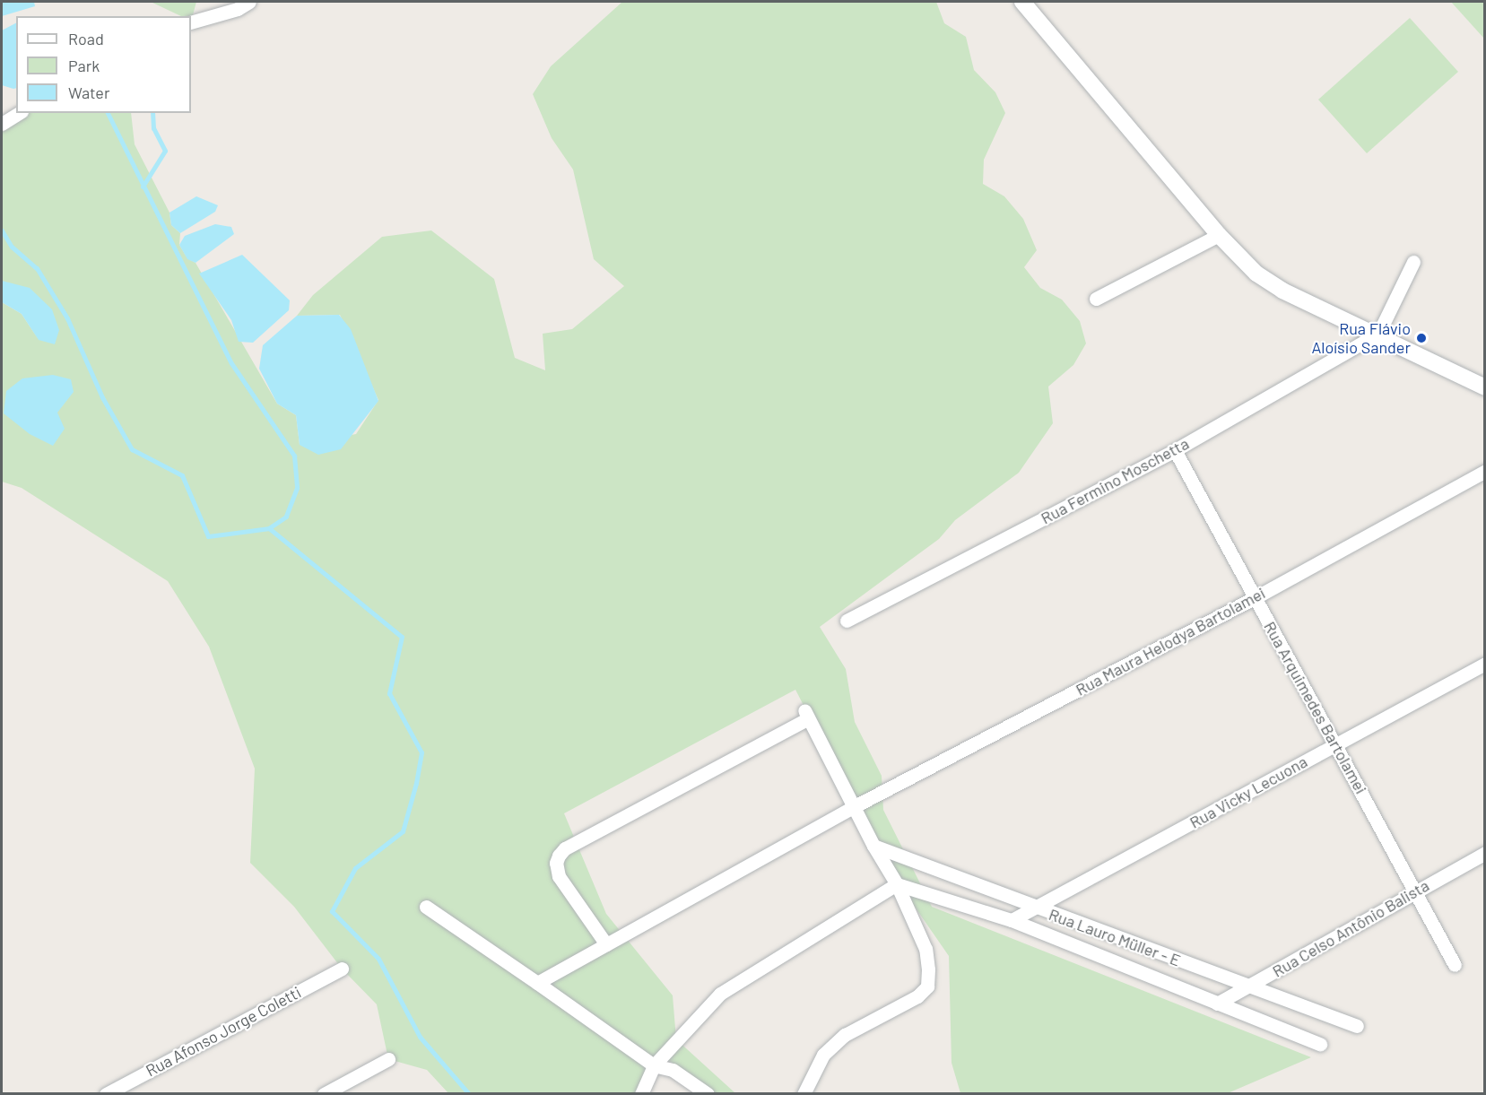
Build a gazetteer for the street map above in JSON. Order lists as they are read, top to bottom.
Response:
{
  "streets": {
    "street": [
      "Rua Fermino Moschetta",
      "Rua Maura Helodya Bartolamei",
      "Rua Arquimedes Bartolamei",
      "Rua Vicky Lecuona",
      "Rua Celso Antônio Balista",
      "Rua Lauro Müller - E",
      "Rua Afonso Jorge Coletti"
    ]
  },
  "crossings": [
    ["Rua Fermino Moschetta", "Rua Arquimedes Bartolamei"],
    ["Rua Maura Helodya Bartolamei", "Rua Arquimedes Bartolamei"],
    ["Rua Arquimedes Bartolamei", "Rua Vicky Lecuona"],
    ["Rua Arquimedes Bartolamei", "Rua Celso Antônio Balista"],
    ["Rua Vicky Lecuona", "Rua Lauro Müller - E"],
    ["Rua Celso Antônio Balista", "Rua Lauro Müller - E"]
  ],
  "places": ["Rua Flávio Aloísio Sander"],
  "legend": ["Road", "Park", "Water"]
}
